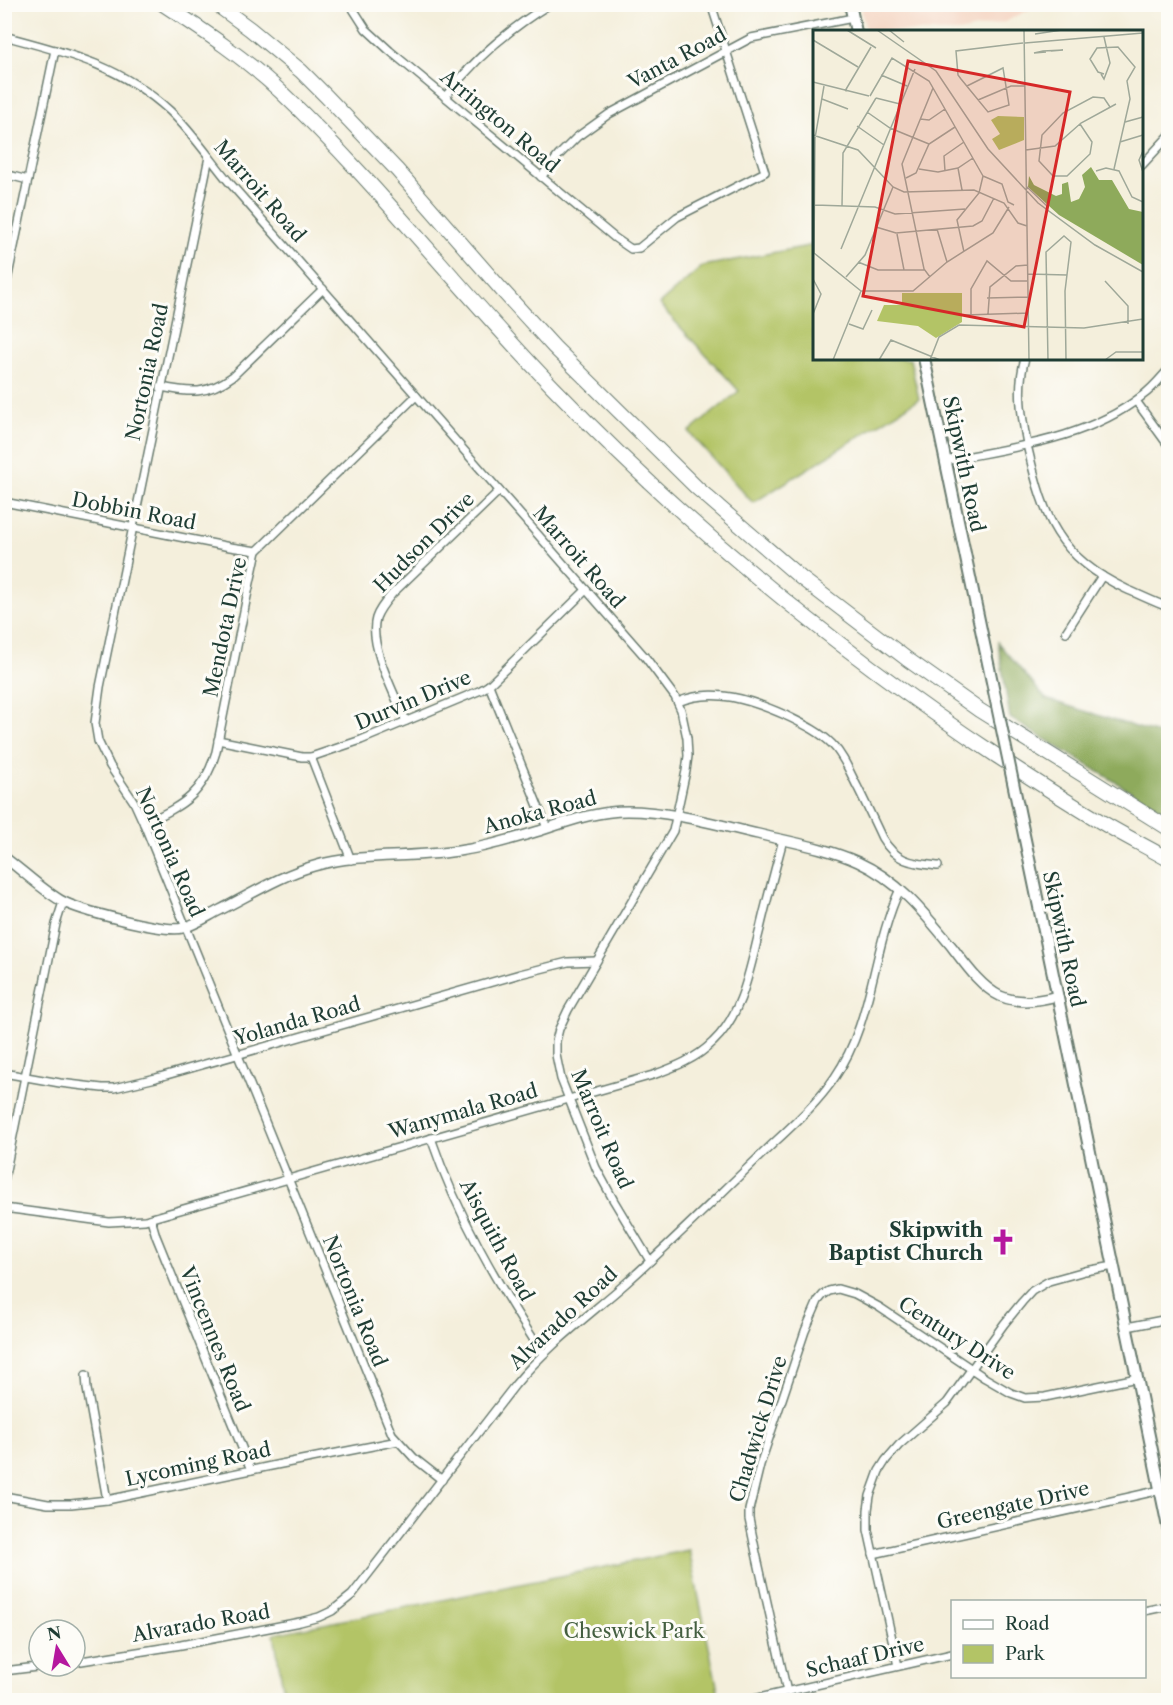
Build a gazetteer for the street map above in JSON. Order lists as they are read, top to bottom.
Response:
{
  "streets": {
    "main road": ["Skipwith Road"],
    "street": [
      "Vanta Road",
      "Arrington Road",
      "Marroit Road",
      "Nortonia Road",
      "Dobbin Road",
      "Hudson Drive",
      "Mendota Drive",
      "Durvin Drive",
      "Anoka Road",
      "Yolanda Road",
      "Wanymala Road",
      "Aisquith Road",
      "Alvarado Road",
      "Century Drive",
      "Vincennes Road",
      "Chadwick Drive",
      "Lycoming Road",
      "Greengate Drive",
      "Schaaf Drive"
    ]
  },
  "crossings": [
    ["Vanta Road", "Arrington Road"],
    ["Marroit Road", "Nortonia Road"],
    ["Marroit Road", "Hudson Drive"],
    ["Marroit Road", "Mendota Drive"],
    ["Marroit Road", "Durvin Drive"],
    ["Marroit Road", "Anoka Road"],
    ["Marroit Road", "Yolanda Road"],
    ["Marroit Road", "Wanymala Road"],
    ["Marroit Road", "Alvarado Road"],
    ["Nortonia Road", "Dobbin Road"],
    ["Nortonia Road", "Mendota Drive"],
    ["Nortonia Road", "Anoka Road"],
    ["Nortonia Road", "Yolanda Road"],
    ["Nortonia Road", "Wanymala Road"],
    ["Nortonia Road", "Alvarado Road"],
    ["Nortonia Road", "Lycoming Road"],
    ["Skipwith Road", "Anoka Road"],
    ["Skipwith Road", "Century Drive"],
    ["Skipwith Road", "Greengate Drive"],
    ["Dobbin Road", "Mendota Drive"],
    ["Hudson Drive", "Durvin Drive"],
    ["Mendota Drive", "Durvin Drive"],
    ["Anoka Road", "Wanymala Road"],
    ["Anoka Road", "Alvarado Road"],
    ["Wanymala Road", "Aisquith Road"],
    ["Wanymala Road", "Vincennes Road"],
    ["Aisquith Road", "Alvarado Road"],
    ["Century Drive", "Chadwick Drive"],
    ["Vincennes Road", "Lycoming Road"],
    ["Chadwick Drive", "Schaaf Drive"]
  ],
  "parks": ["Cheswick Park"],
  "places": {
    "church": ["Skipwith Baptist Church"]
  },
  "legend": ["Road", "Park"],
  "north": "top"
}
